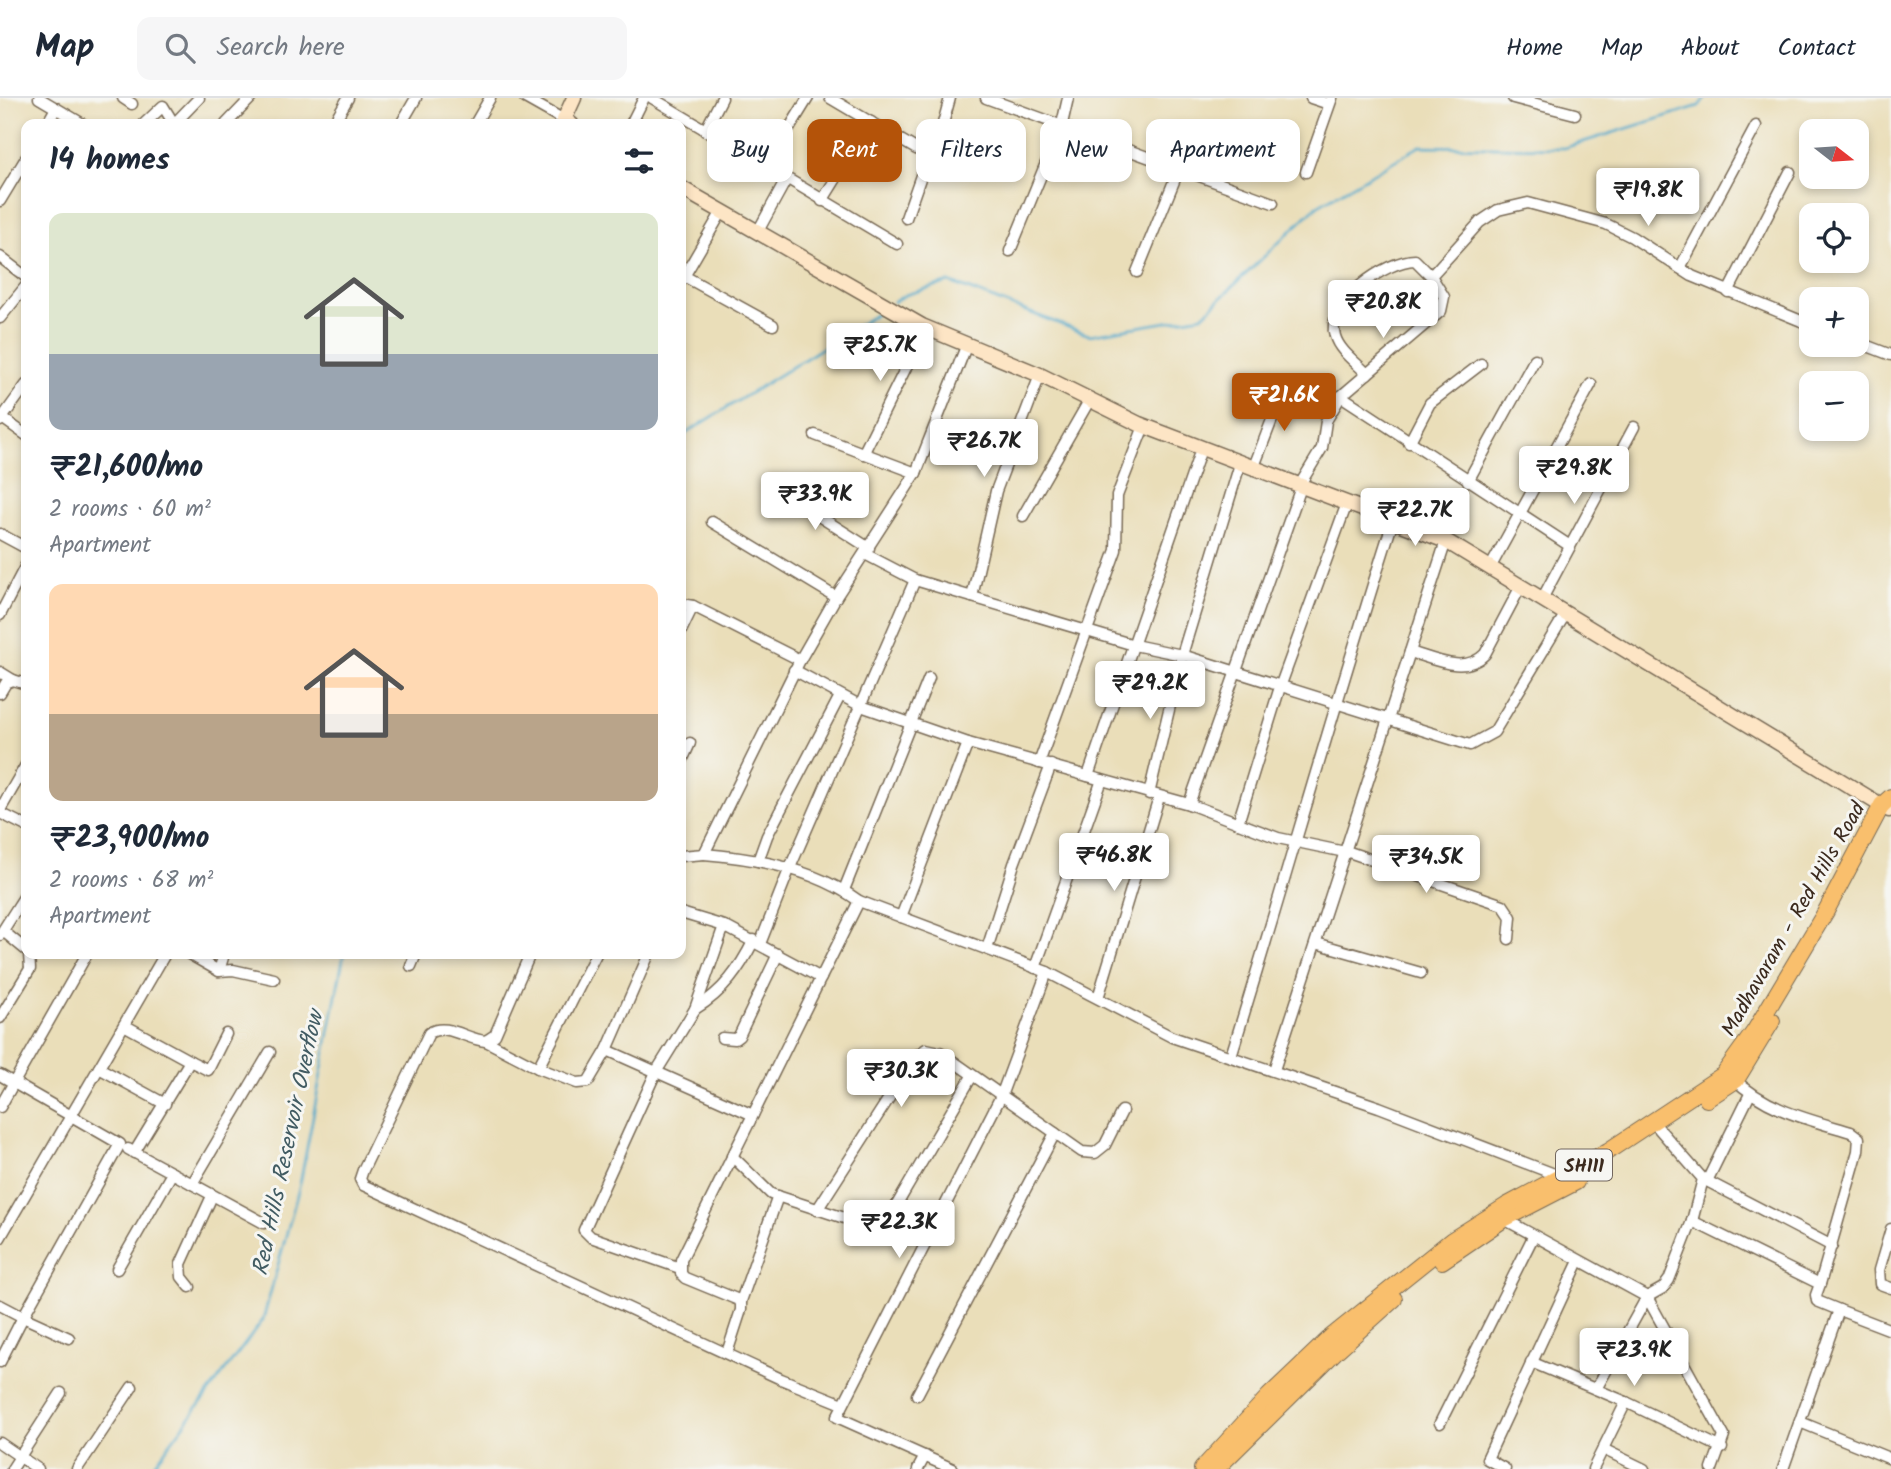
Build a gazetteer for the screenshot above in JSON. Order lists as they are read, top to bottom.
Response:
{
  "streets": {
    "main road": ["Madhavaram - Red Hills Road", "SH111"]
  },
  "water": ["Red Hills Reservoir Overflow"],
  "north": "right",
  "page": {
    "header": "Map",
    "search": "Search here",
    "nav": [
      "Home",
      "Map",
      "About",
      "Contact"
    ],
    "map_buttons": ["+", "−"],
    "chip": [
      "Buy",
      "Rent",
      "Filters",
      "New",
      "Apartment"
    ],
    "heading": "14 homes",
    "price": [
      "₹19.8K",
      "₹20.8K",
      "₹25.7K",
      "₹21.6K",
      "₹26.7K",
      "₹29.8K",
      "₹33.9K",
      "₹22.7K",
      "₹29.2K",
      "₹46.8K",
      "₹34.5K",
      "₹30.3K",
      "₹22.3K",
      "₹23.9K"
    ],
    "list": [
      {
        "name": "₹21,600/mo",
        "note": "2 rooms · 60 m² · Apartment"
      },
      {
        "name": "₹23,900/mo",
        "note": "2 rooms · 68 m² · Apartment"
      }
    ]
  }
}
